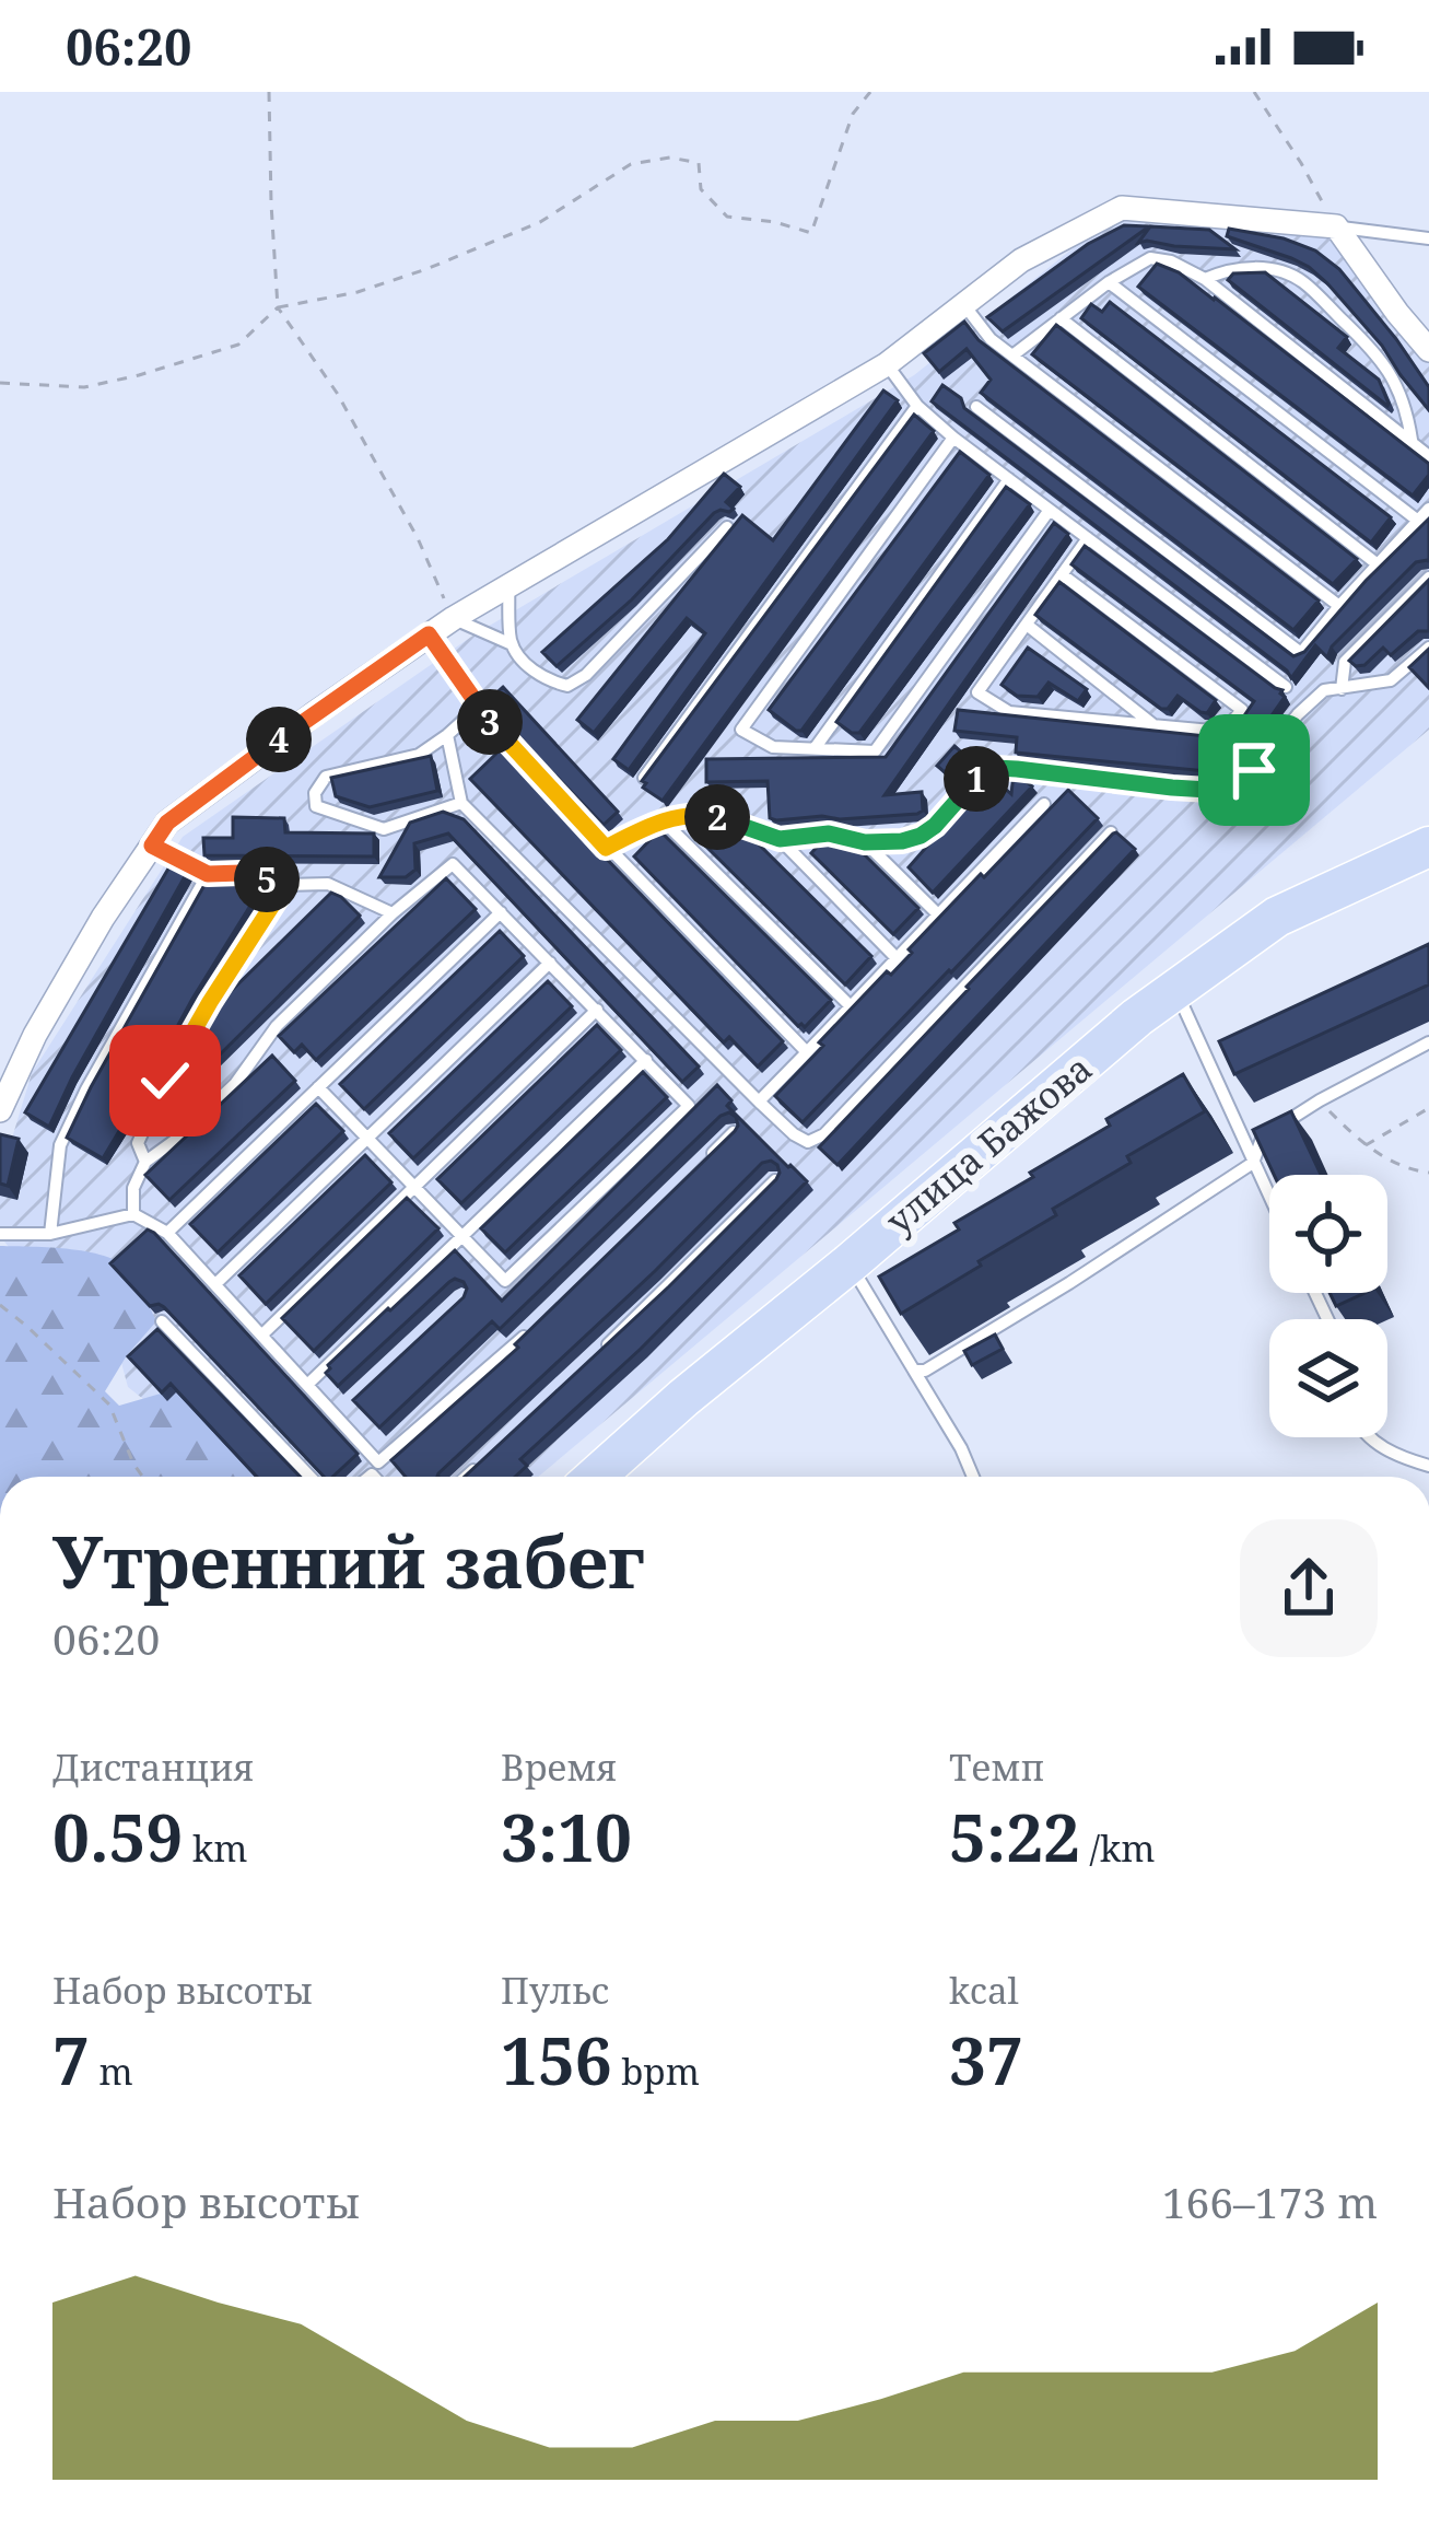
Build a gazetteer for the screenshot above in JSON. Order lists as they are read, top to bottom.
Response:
{
  "streets": {
    "highway": ["улица Бажова"]
  },
  "page": {
    "status": "06:20",
    "pins": [
      "3",
      "4",
      "1",
      "2",
      "5"
    ],
    "heading": ["Утренний забег", "06:20"],
    "stats": [
      ["Дистанция", "0.59 km"],
      ["Время", "3:10"],
      ["Темп", "5:22 /km"],
      ["Набор высоты", "7 m"],
      ["Пульс", "156 bpm"],
      ["kcal", "37"]
    ],
    "chart": ["Набор высоты", "166–173 m"]
  }
}
